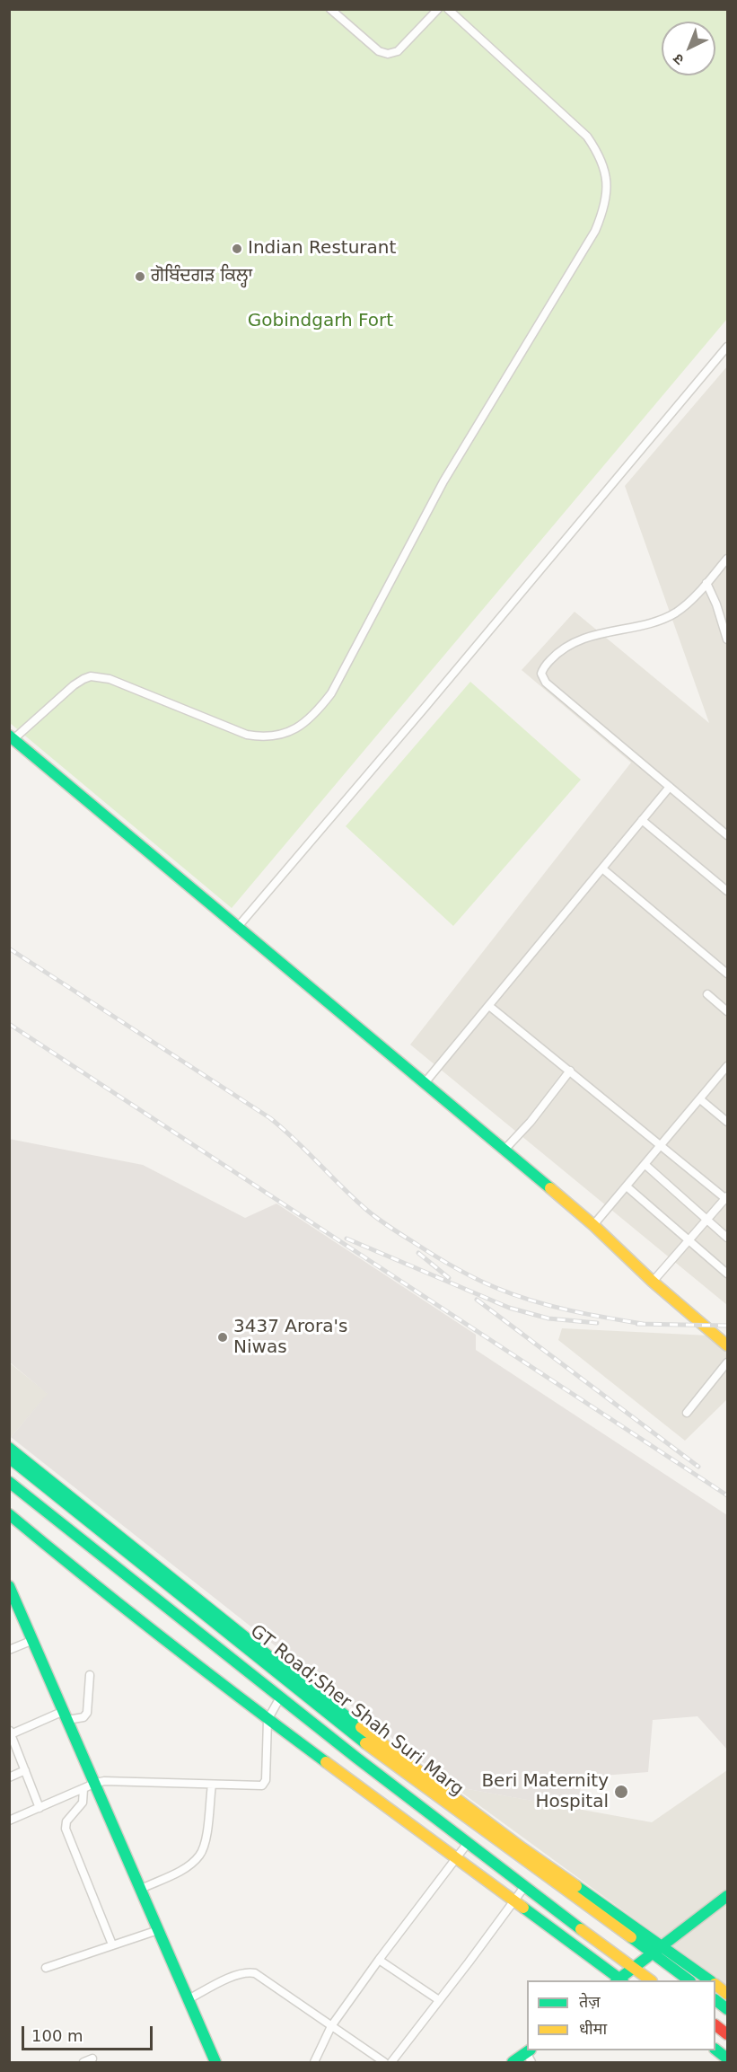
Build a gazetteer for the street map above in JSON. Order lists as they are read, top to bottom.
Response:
{
  "streets": {
    "main road": ["GT Road;Sher Shah Suri Marg"]
  },
  "parks": ["Gobindgarh Fort"],
  "places": [
    "Indian Resturant",
    "ਗੋਬਿੰਦਗੜ ਕਿਲ੍ਹਾ",
    "3437 Arora's Niwas",
    "Beri Maternity Hospital"
  ],
  "legend": ["तेज़", "धीमा"],
  "scale_bar": "100 m",
  "north": "bottom left"
}
